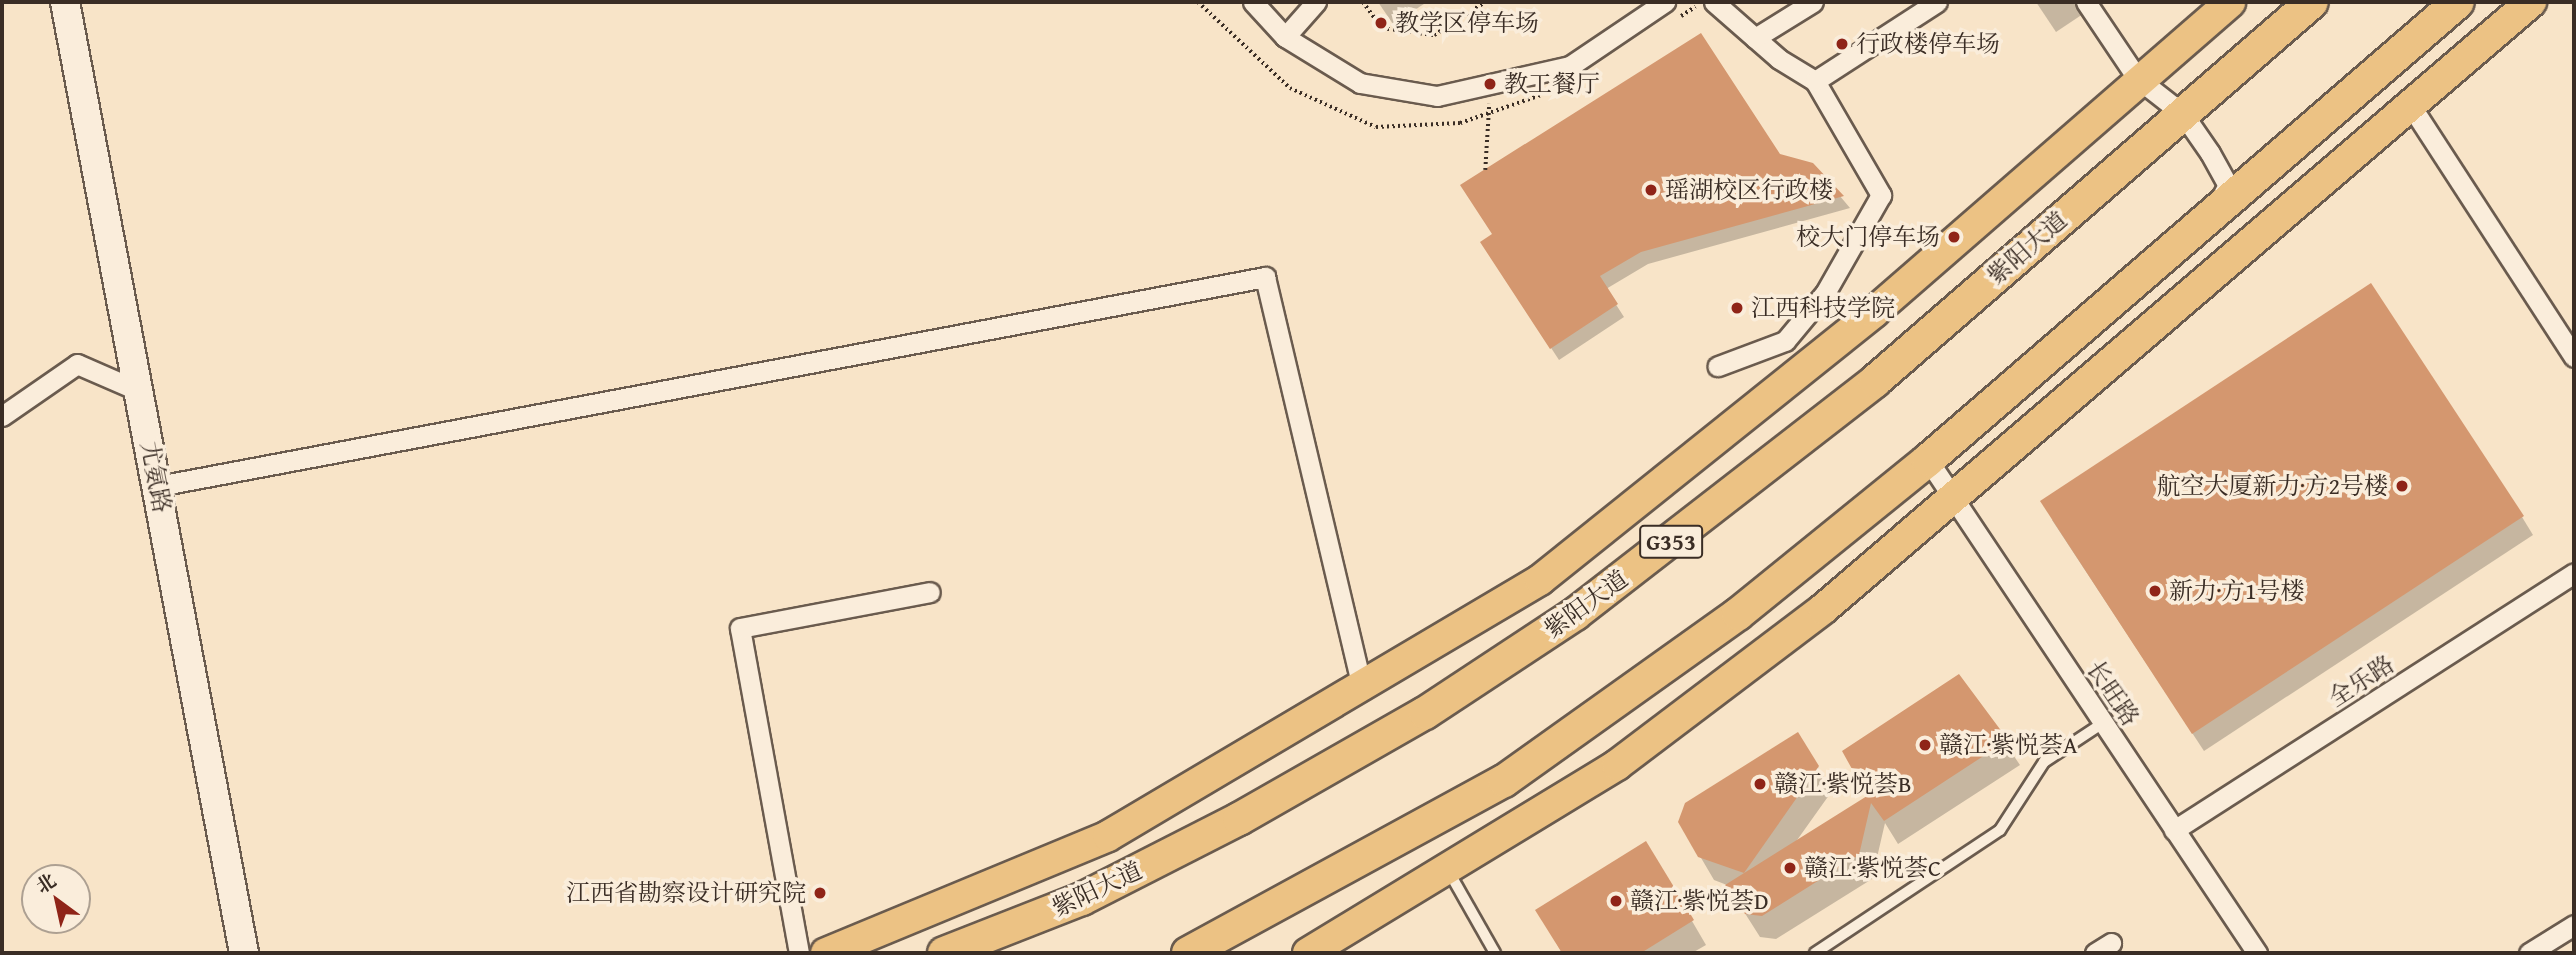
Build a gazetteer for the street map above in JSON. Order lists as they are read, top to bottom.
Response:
{
  "streets": {
    "highway": ["紫阳大道", "G353"],
    "main road": ["尤氨路"],
    "street": ["全乐路", "长旺路"]
  },
  "crossings": [
    ["全乐路", "长旺路"]
  ],
  "places": [
    "教学区停车场",
    "行政楼停车场",
    "教工餐厅",
    "瑶湖校区行政楼",
    "校大门停车场",
    "江西科技学院",
    "航空大厦新力·方2号楼",
    "新力·方1号楼",
    "赣江·紫悦荟A",
    "赣江·紫悦荟B",
    "赣江·紫悦荟C",
    "江西省勘察设计研究院",
    "赣江·紫悦荟D"
  ],
  "north": "top left"
}
